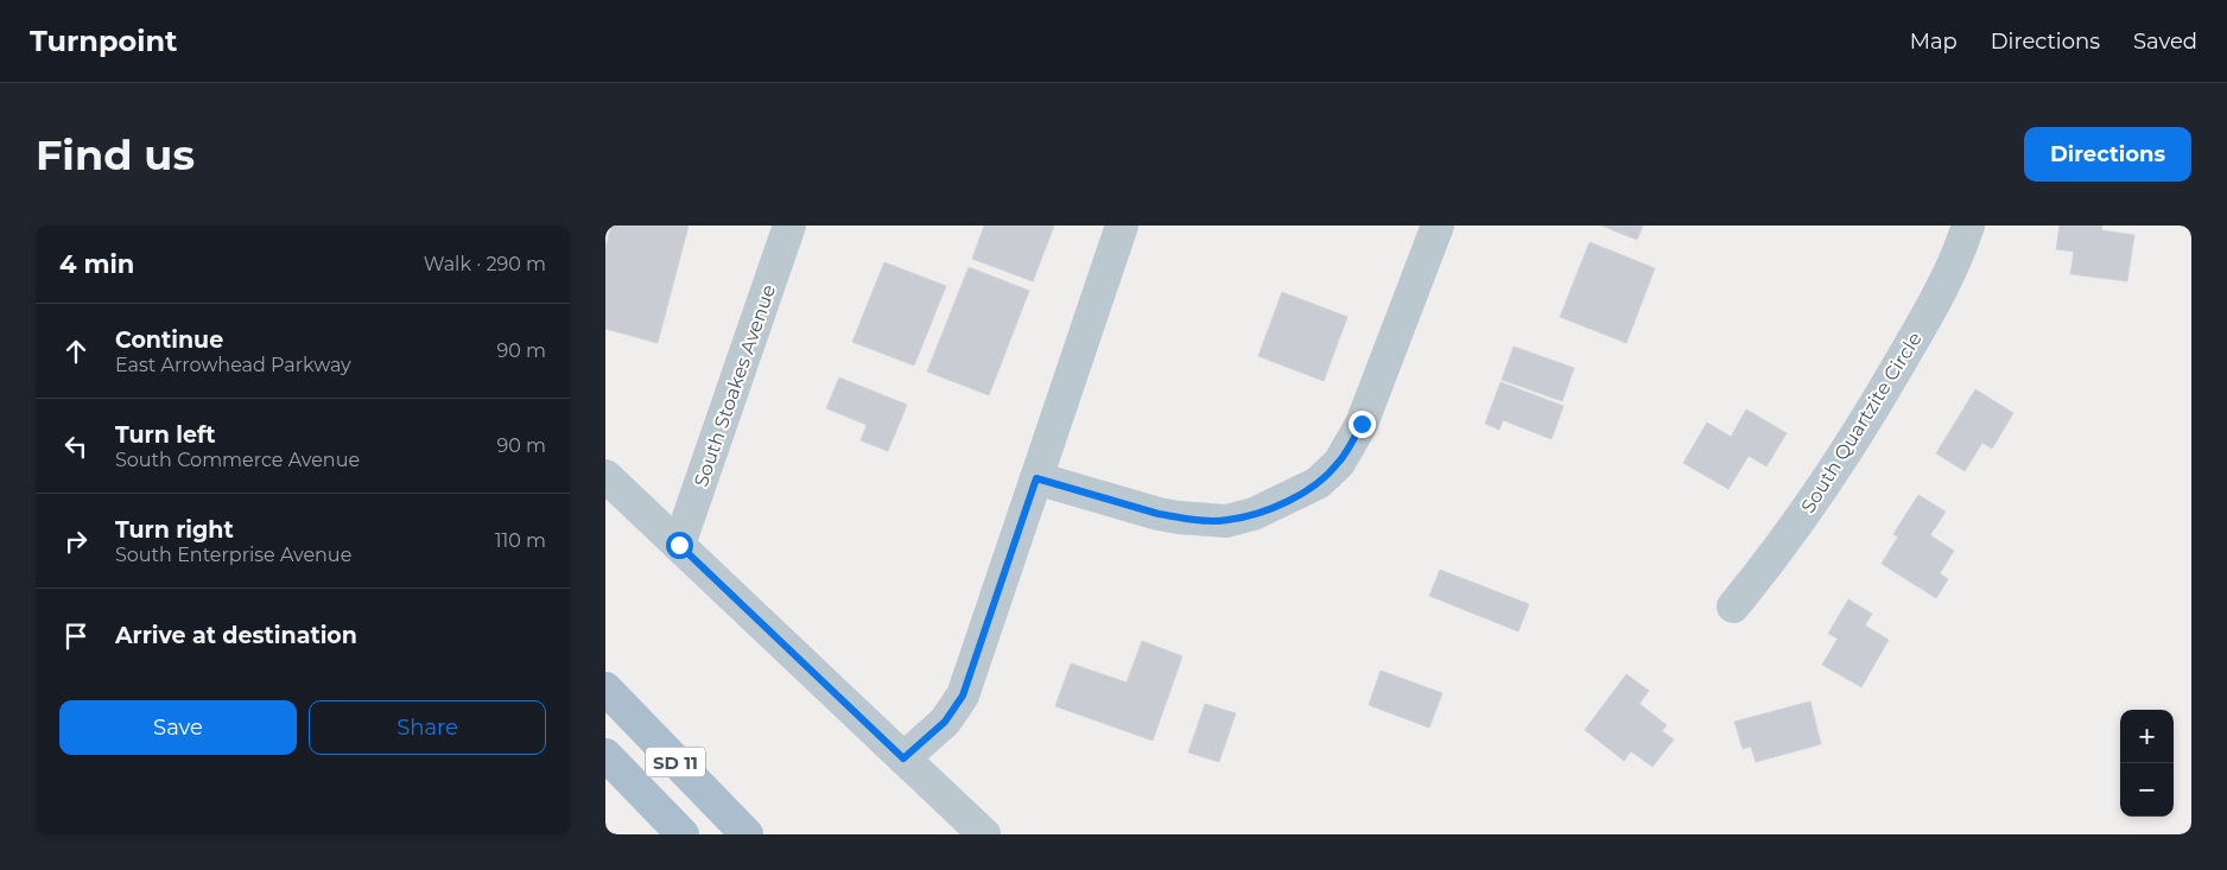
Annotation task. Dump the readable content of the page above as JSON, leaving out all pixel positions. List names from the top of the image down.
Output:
{
  "streets": {
    "main road": ["SD 11"],
    "street": ["South Stoakes Avenue", "South Quartzite Circle"]
  },
  "page": {
    "header": "Turnpoint",
    "nav": ["Map", "Directions", "Saved"],
    "buttons": [
      "Directions",
      ["Save", "Share"]
    ],
    "title": "Find us",
    "heading": ["4 min", "Walk · 290 m"],
    "list": [
      ["Continue", "East Arrowhead Parkway", "90 m"],
      ["Turn left", "South Commerce Avenue", "90 m"],
      ["Turn right", "South Enterprise Avenue", "110 m"],
      "Arrive at destination"
    ],
    "map_buttons": ["+", "−"]
  }
}
